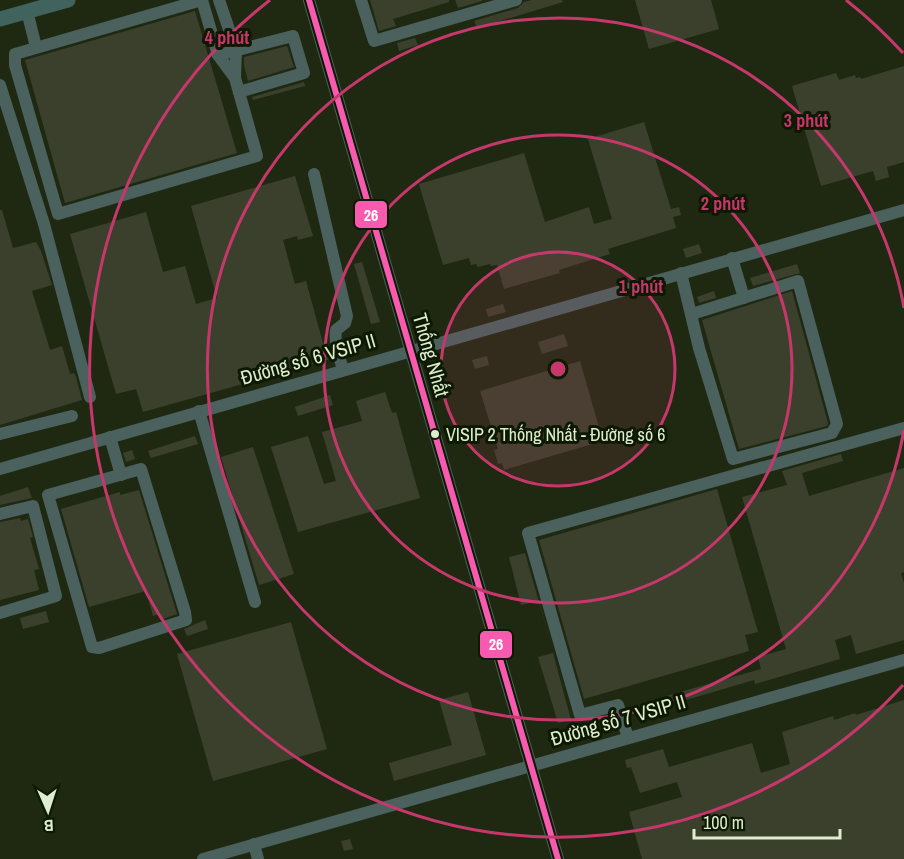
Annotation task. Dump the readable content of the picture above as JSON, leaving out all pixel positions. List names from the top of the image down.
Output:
{
  "streets": {
    "street": ["Thống Nhất", "Đường số 6 VSIP II", "Đường số 7 VSIP II"]
  },
  "crossings": [
    ["Thống Nhất", "Đường số 6 VSIP II"],
    ["Thống Nhất", "Đường số 7 VSIP II"]
  ],
  "places": ["VISIP 2 Thống Nhất - Đường số 6"],
  "lines": ["transit line 26"],
  "scale_bar": "100 m",
  "north": "bottom",
  "rings": [
    "4 phút",
    "3 phút",
    "2 phút",
    "1 phút"
  ]
}
